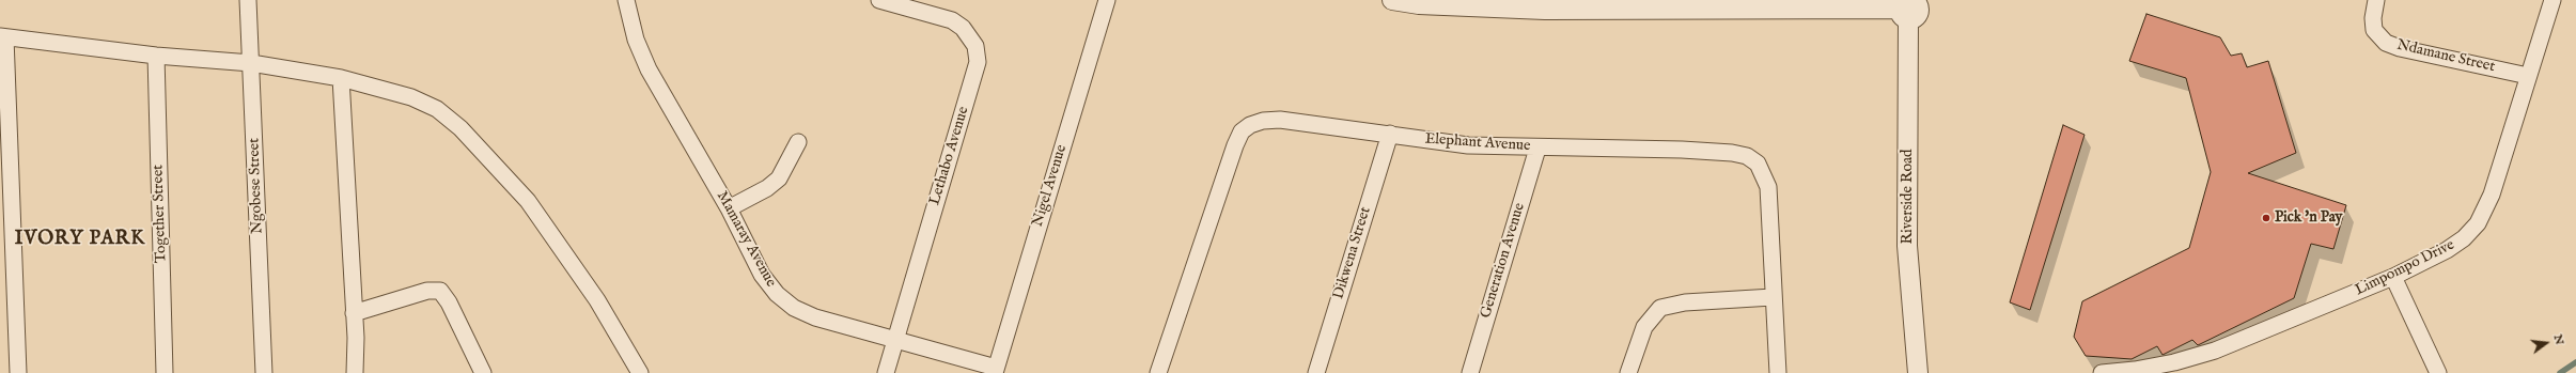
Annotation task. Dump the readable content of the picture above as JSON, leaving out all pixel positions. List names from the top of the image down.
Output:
{
  "streets": {
    "street": [
      "Ndamane Street",
      "Elephant Avenue",
      "Lethabo Avenue",
      "Ngobese Street",
      "Nigel Avenue",
      "Riverside Road",
      "Together Street",
      "Mamaray Avenue",
      "Dikwena Street",
      "Generation Avenue",
      "Limpompo Drive"
    ]
  },
  "crossings": [
    ["Ndamane Street", "Limpompo Drive"],
    ["Elephant Avenue", "Dikwena Street"],
    ["Elephant Avenue", "Generation Avenue"],
    ["Lethabo Avenue", "Mamaray Avenue"],
    ["Nigel Avenue", "Mamaray Avenue"]
  ],
  "districts": ["IVORY PARK"],
  "places": ["Pick 'n Pay"],
  "north": "right"
}
